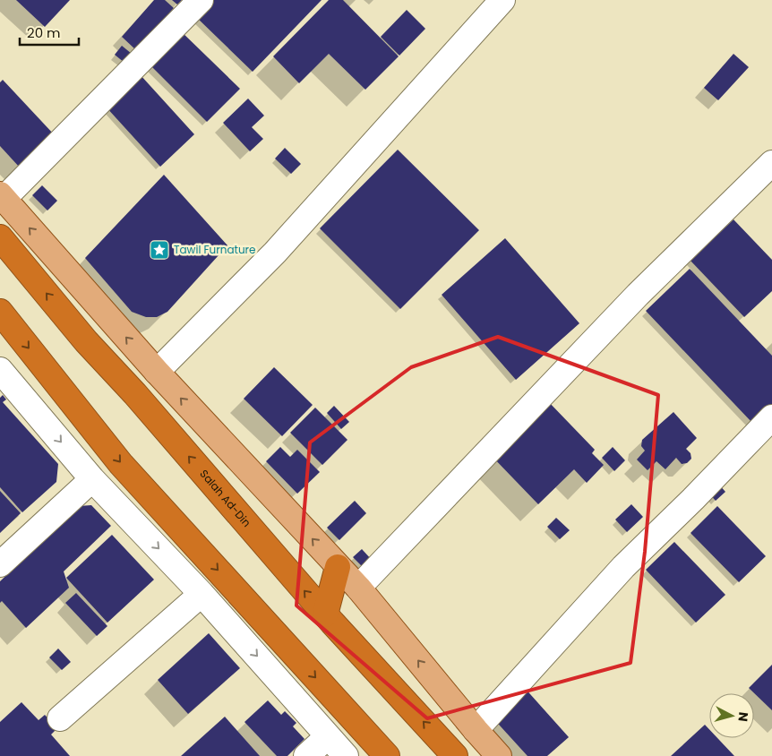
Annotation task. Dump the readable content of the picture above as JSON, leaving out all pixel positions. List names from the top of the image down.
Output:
{
  "streets": {
    "highway": ["Salah Ad-Din"]
  },
  "places": {
    "place": ["Tawil Furnature"]
  },
  "scale_bar": "20 m",
  "north": "right"
}
